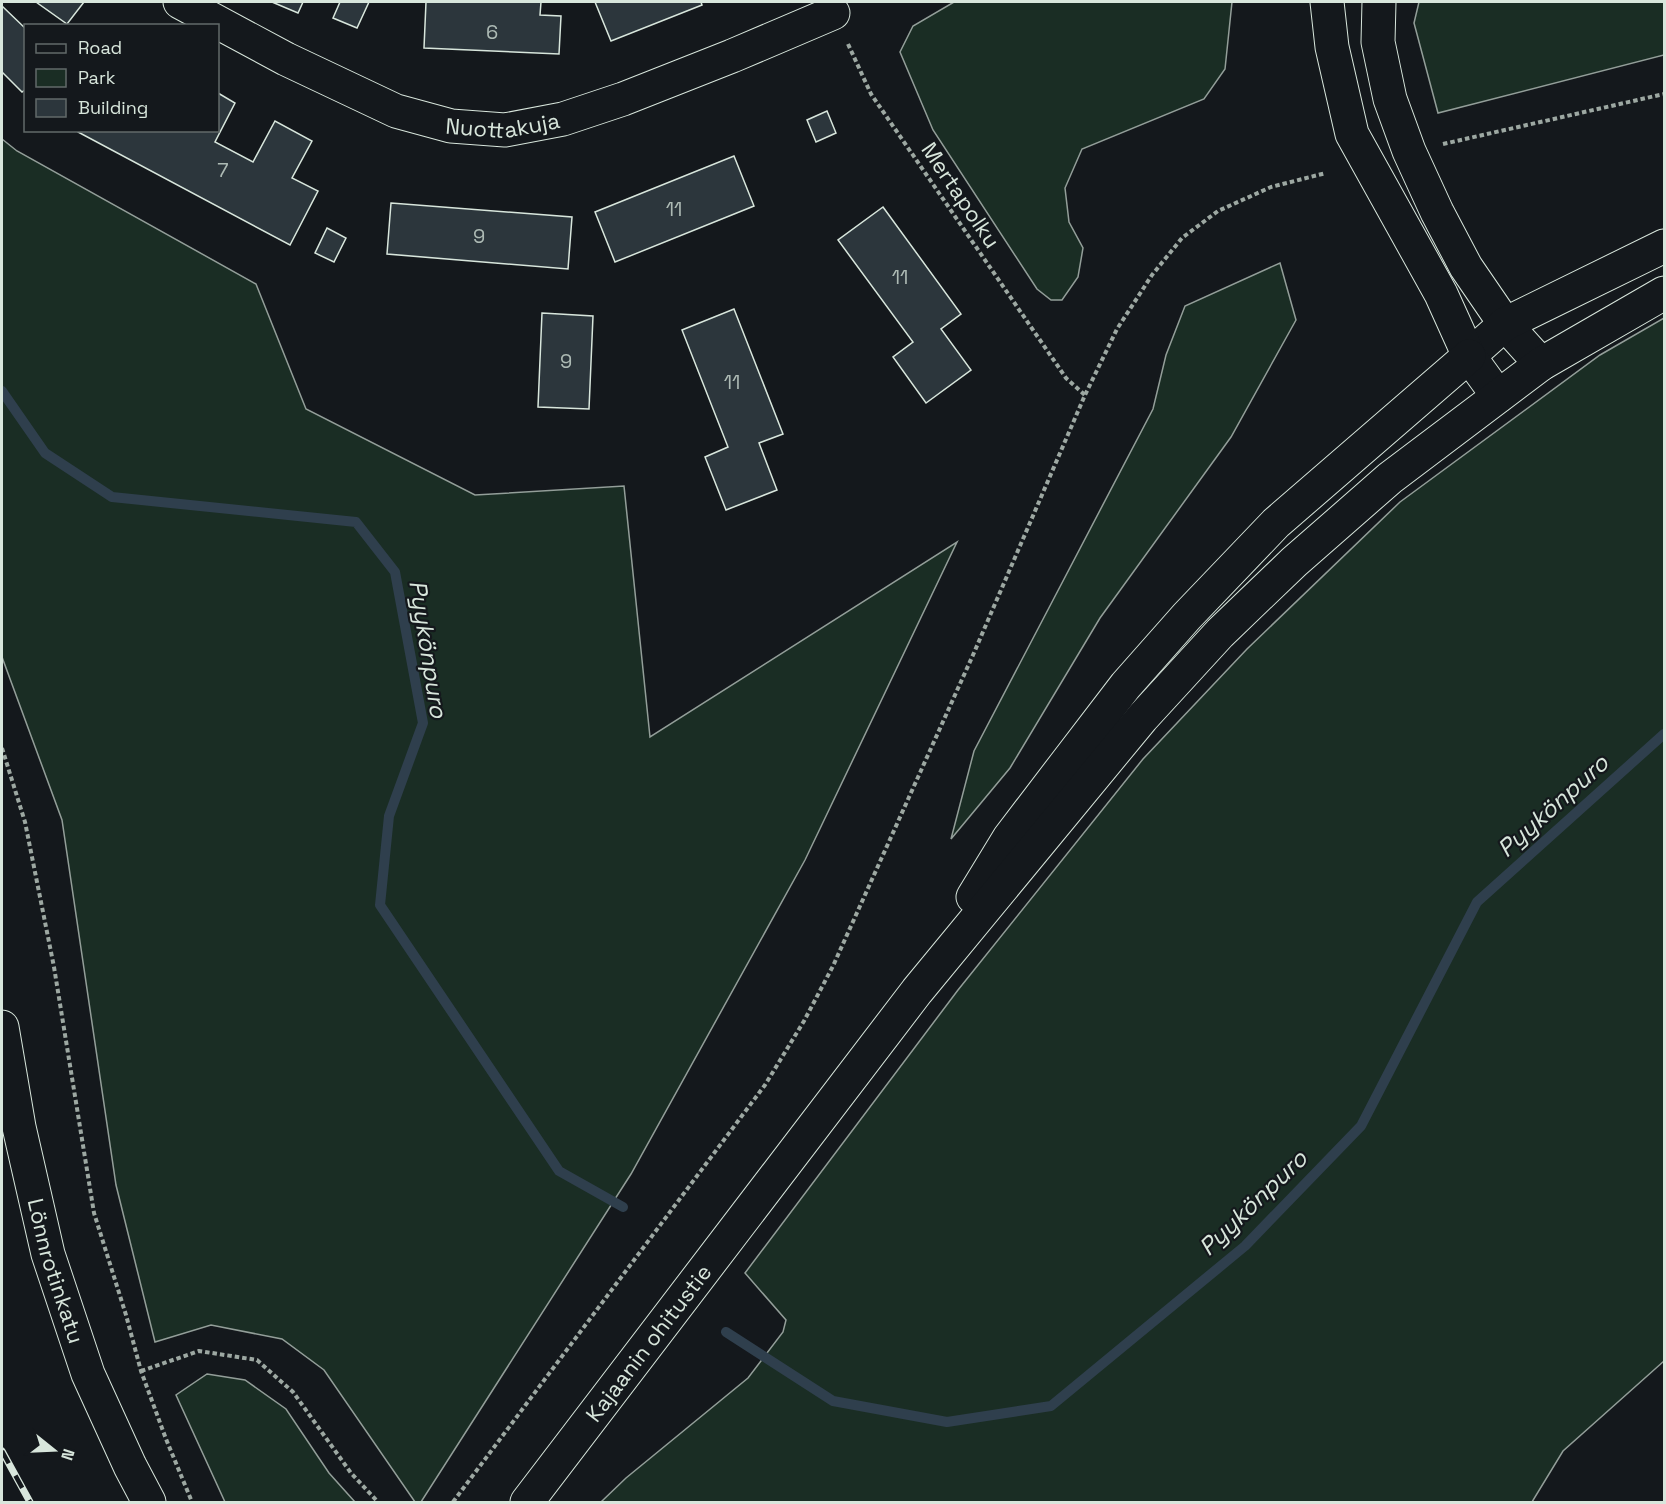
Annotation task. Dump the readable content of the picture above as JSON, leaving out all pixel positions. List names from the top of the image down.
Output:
{
  "streets": {
    "main road": ["Nuottakuja", "Lönnrotinkatu", "Kajaanin ohitustie"],
    "path": ["Mertapolku"]
  },
  "crossings": [
    ["Nuottakuja", "Mertapolku"]
  ],
  "water": ["Pyykönpuro"],
  "house_numbers": [
    "6",
    "7",
    "11",
    "9",
    "11",
    "9",
    "11"
  ],
  "legend": ["Road", "Park", "Building"],
  "north": "right"
}
